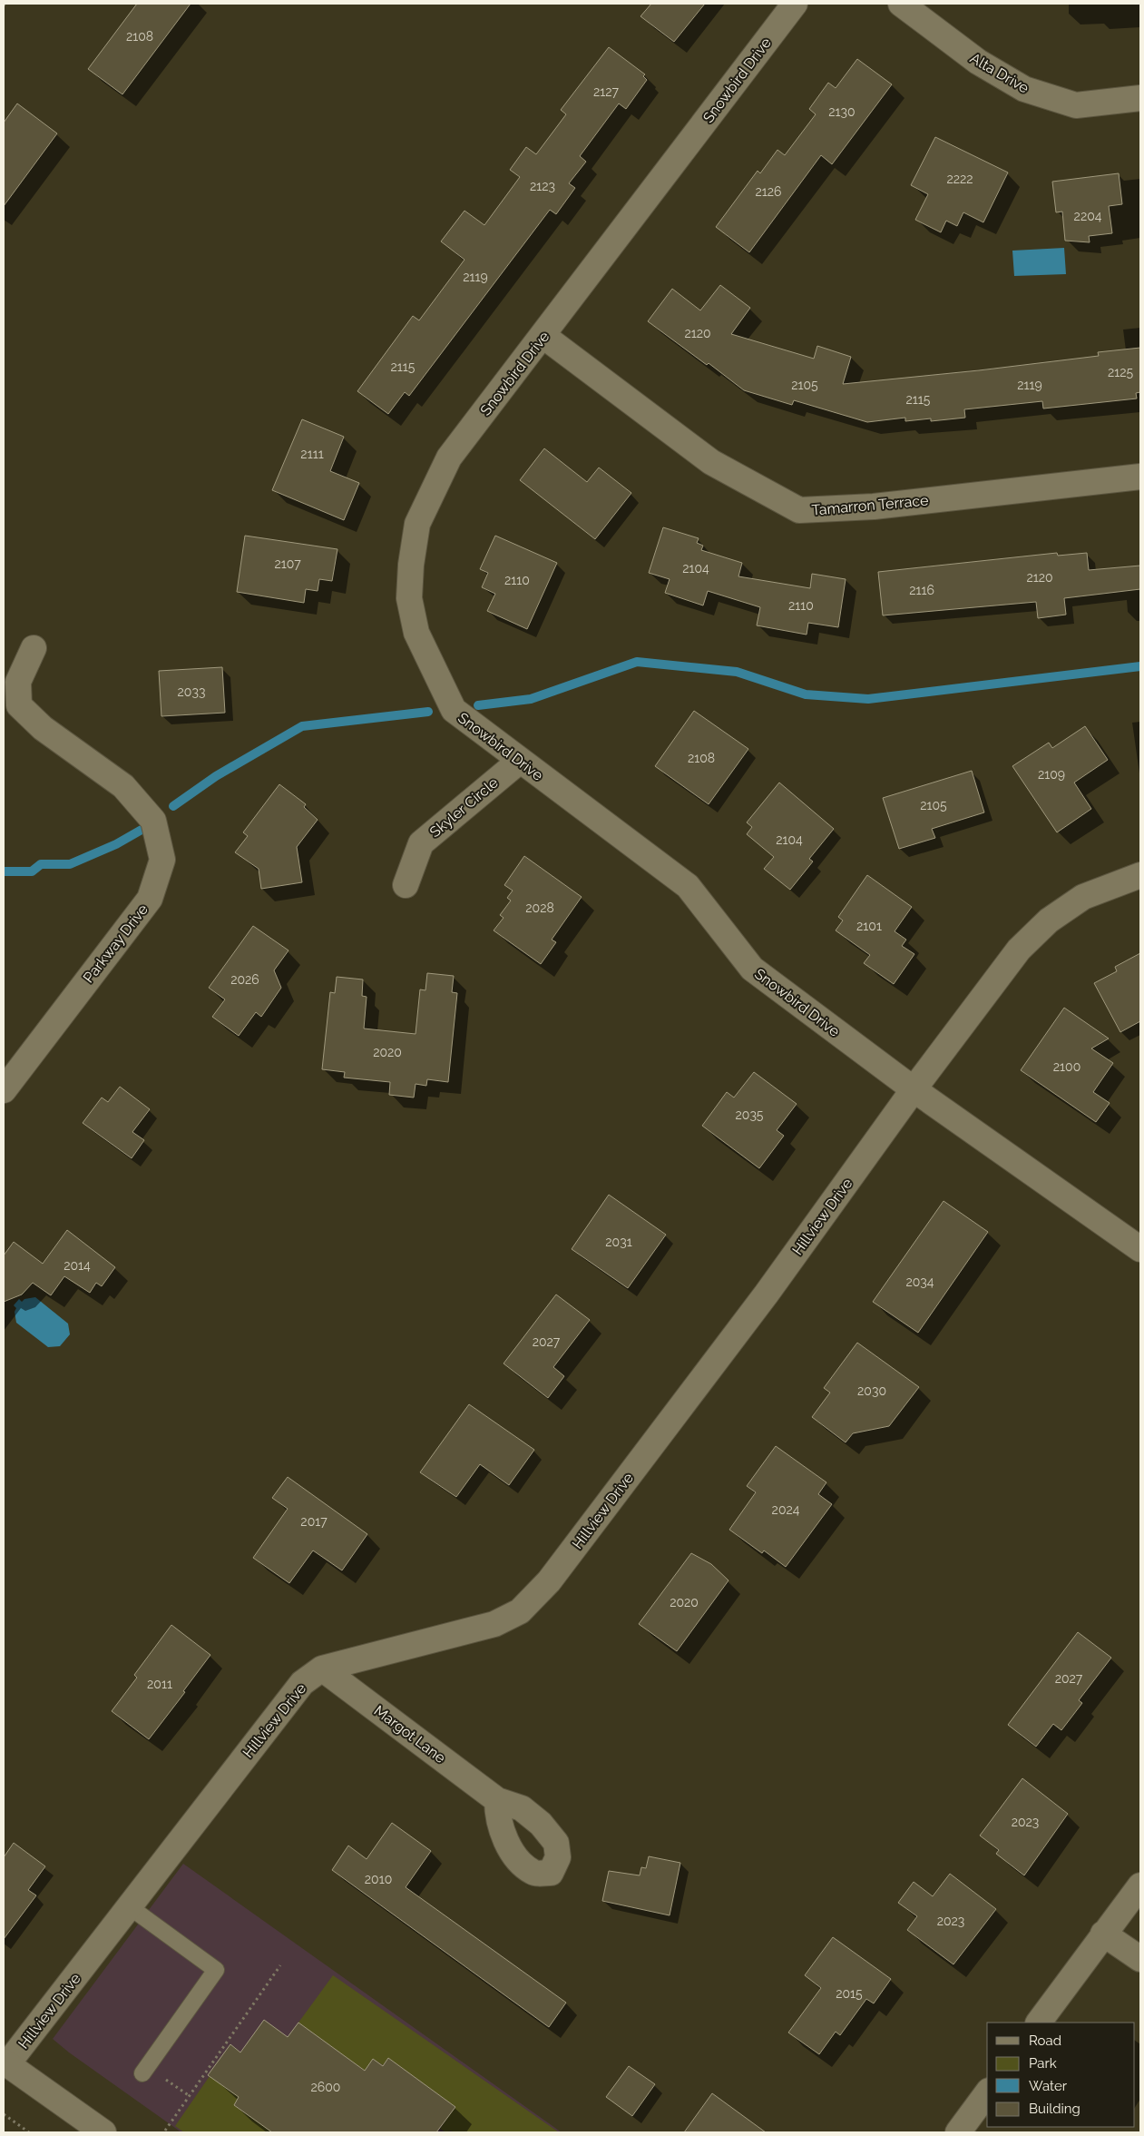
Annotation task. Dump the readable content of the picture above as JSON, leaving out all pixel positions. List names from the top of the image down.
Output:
{
  "streets": {
    "street": [
      "Alta Drive",
      "Snowbird Drive",
      "Tamarron Terrace",
      "Skyler Circle",
      "Parkway Drive",
      "Hillview Drive",
      "Margot Lane"
    ]
  },
  "crossings": [
    ["Snowbird Drive", "Tamarron Terrace"],
    ["Snowbird Drive", "Skyler Circle"],
    ["Snowbird Drive", "Hillview Drive"],
    ["Hillview Drive", "Margot Lane"]
  ],
  "house_numbers": [
    "2108",
    "2127",
    "2130",
    "2222",
    "2123",
    "2126",
    "2204",
    "2119",
    "2120",
    "2115",
    "2125",
    "2105",
    "2119",
    "2115",
    "2111",
    "2107",
    "2104",
    "2120",
    "2110",
    "2116",
    "2110",
    "2033",
    "2108",
    "2109",
    "2105",
    "2104",
    "2028",
    "2101",
    "2026",
    "2020",
    "2100",
    "2035",
    "2031",
    "2014",
    "2034",
    "2027",
    "2030",
    "2024",
    "2017",
    "2020",
    "2027",
    "2011",
    "2023",
    "2010",
    "2023",
    "2015",
    "2600"
  ],
  "legend": [
    "Road",
    "Park",
    "Water",
    "Building"
  ]
}
